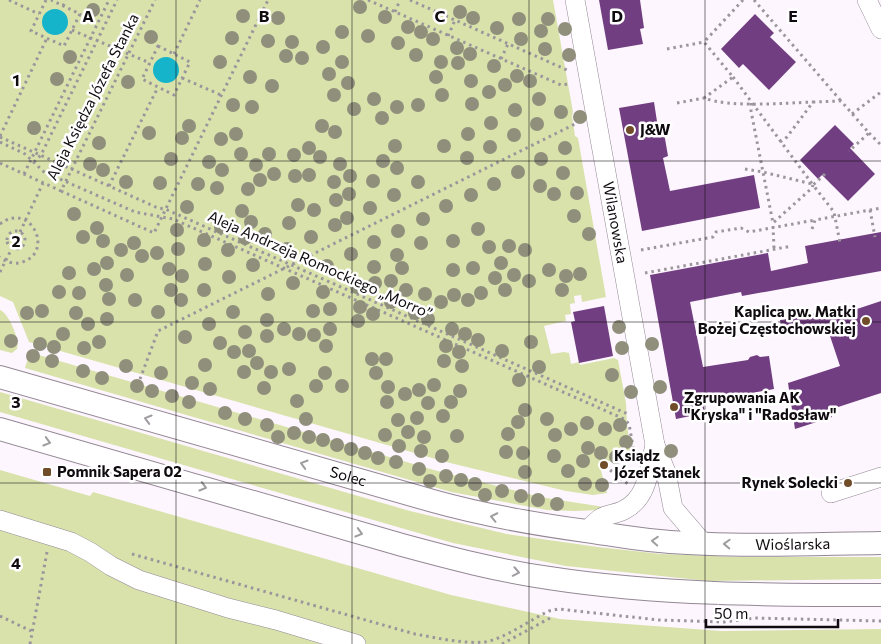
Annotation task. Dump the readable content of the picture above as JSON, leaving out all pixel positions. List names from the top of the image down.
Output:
{
  "streets": {
    "main road": ["Solec", "Wioślarska"],
    "street": ["Wilanowska"],
    "path": ["Aleja Księdza Józefa Stanka", "Aleja Andrzeja Romockiego „Morro”"]
  },
  "crossings": [
    ["Aleja Księdza Józefa Stanka", "Aleja Andrzeja Romockiego „Morro”"],
    ["Wilanowska", "Solec"],
    ["Wilanowska", "Wioślarska"],
    ["Solec", "Wioślarska"]
  ],
  "places": {
    "other": [
      "J&W",
      "Kaplica pw. Matki Bożej Częstochowskiej",
      "Zgrupowania AK \"Kryska\" i \"Radosław\"",
      "Ksiądz Józef Stanek",
      "Rynek Solecki"
    ],
    "transit": ["Pomnik Sapera 02"]
  },
  "scale_bar": "50 m",
  "grid": {
    "columns": [
      "A",
      "B",
      "C",
      "D",
      "E"
    ],
    "rows": [
      "1",
      "2",
      "3",
      "4"
    ]
  }
}
